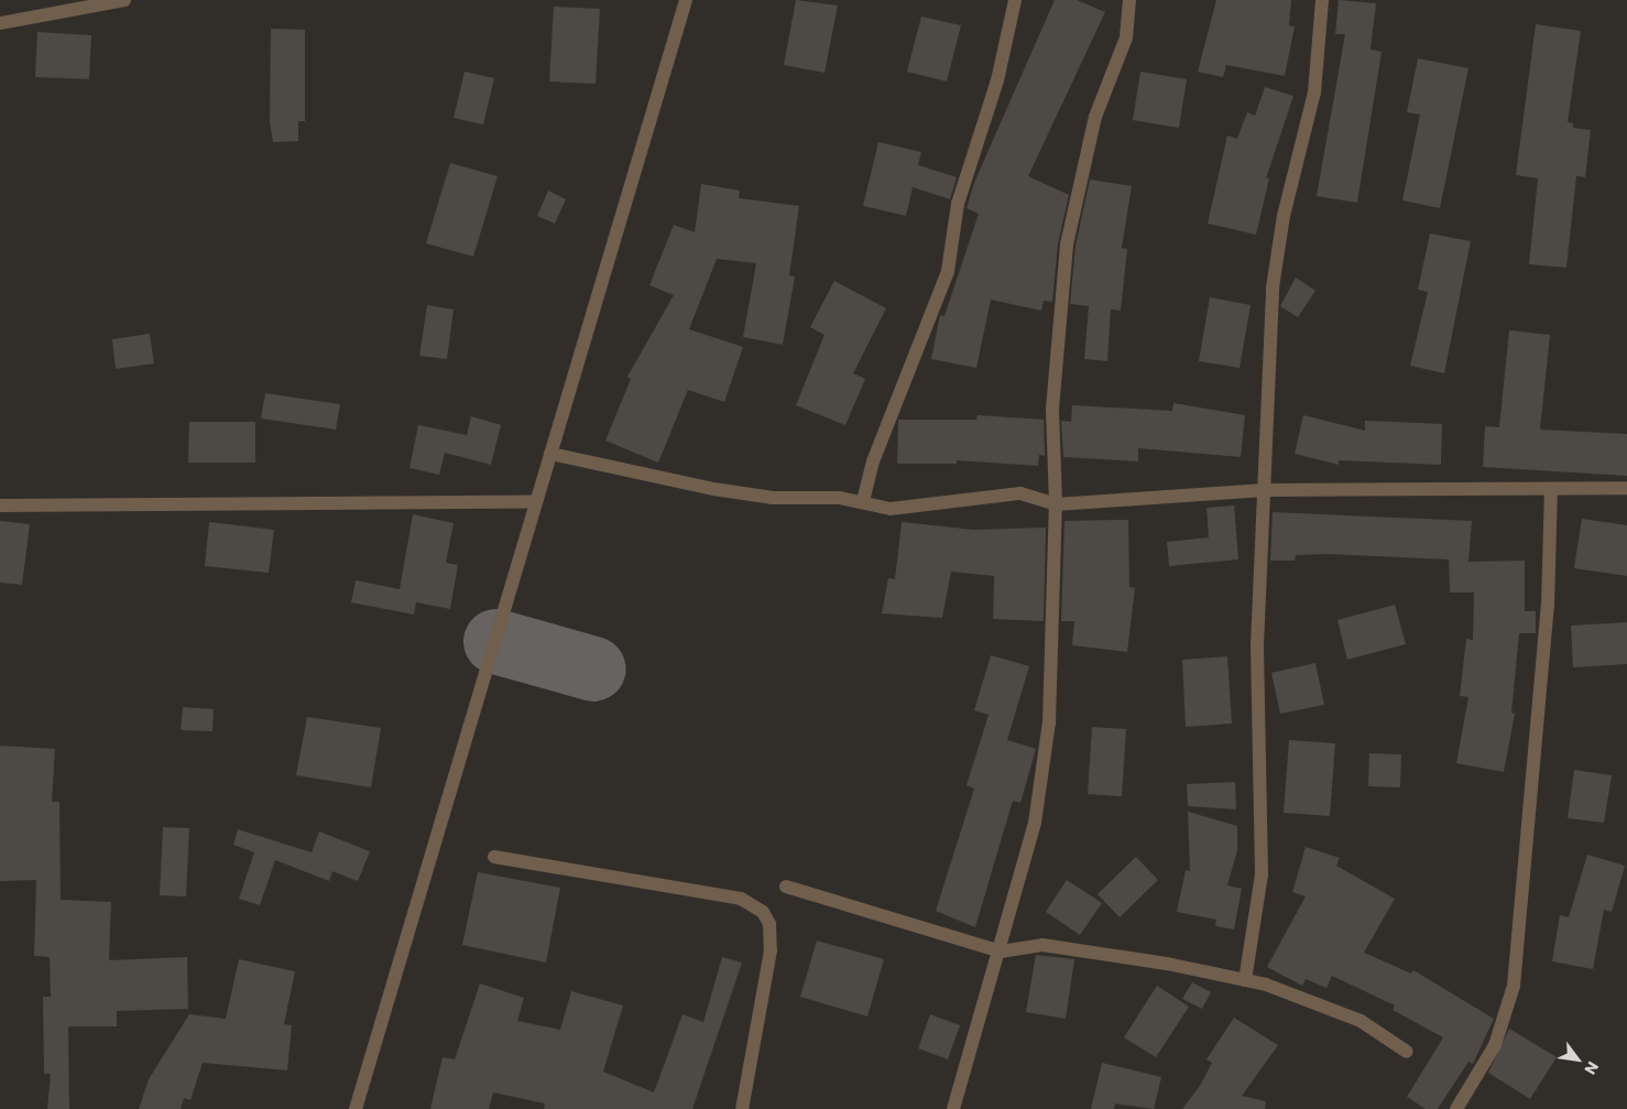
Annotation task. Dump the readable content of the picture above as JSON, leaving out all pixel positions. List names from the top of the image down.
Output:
{
  "north": "bottom right"
}
